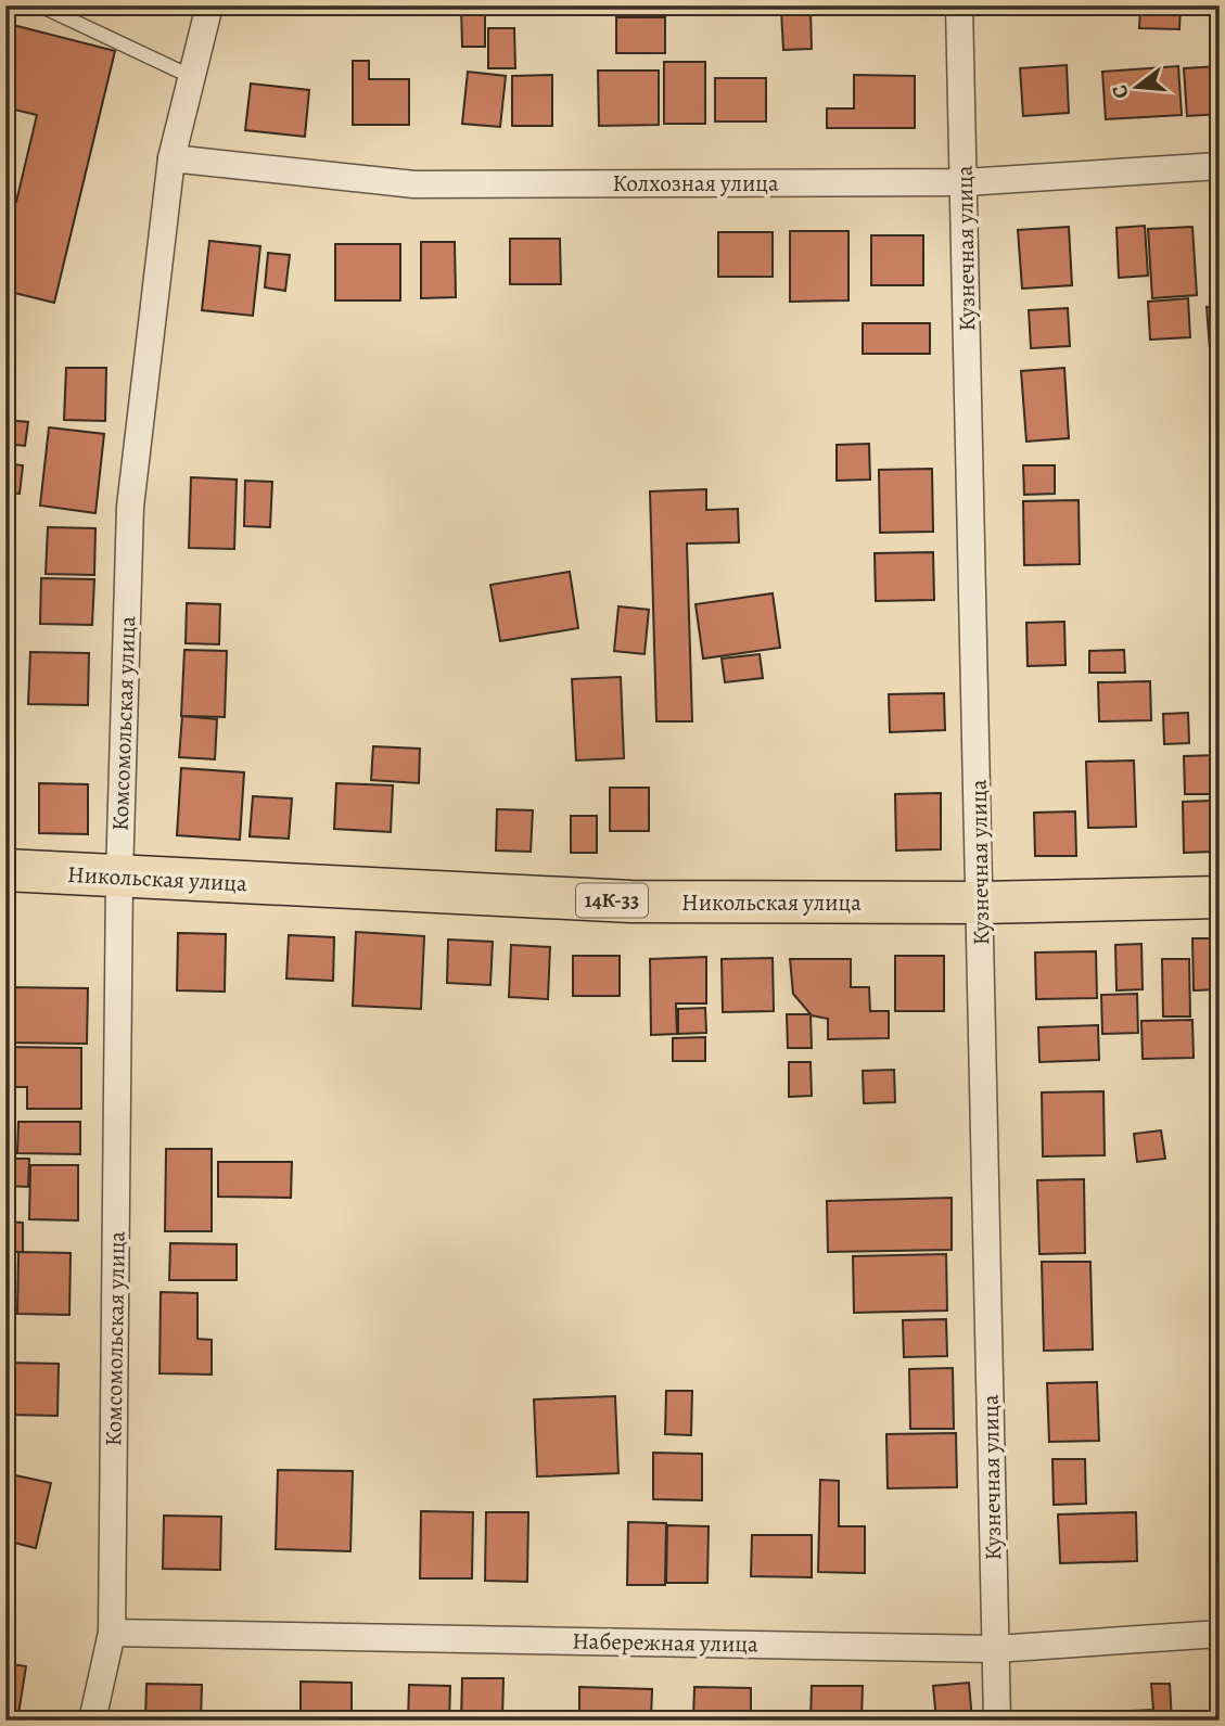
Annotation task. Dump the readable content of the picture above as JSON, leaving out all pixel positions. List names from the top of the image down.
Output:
{
  "streets": {
    "main road": ["Никольская улица", "14К-33"],
    "street": [
      "Колхозная улица",
      "Кузнечная улица",
      "Комсомольская улица",
      "Набережная улица"
    ]
  },
  "crossings": [
    ["Колхозная улица", "Кузнечная улица"],
    ["Колхозная улица", "Комсомольская улица"],
    ["Кузнечная улица", "Никольская улица"],
    ["Кузнечная улица", "Набережная улица"],
    ["Комсомольская улица", "Никольская улица"],
    ["Комсомольская улица", "Набережная улица"]
  ],
  "north": "left"
}
